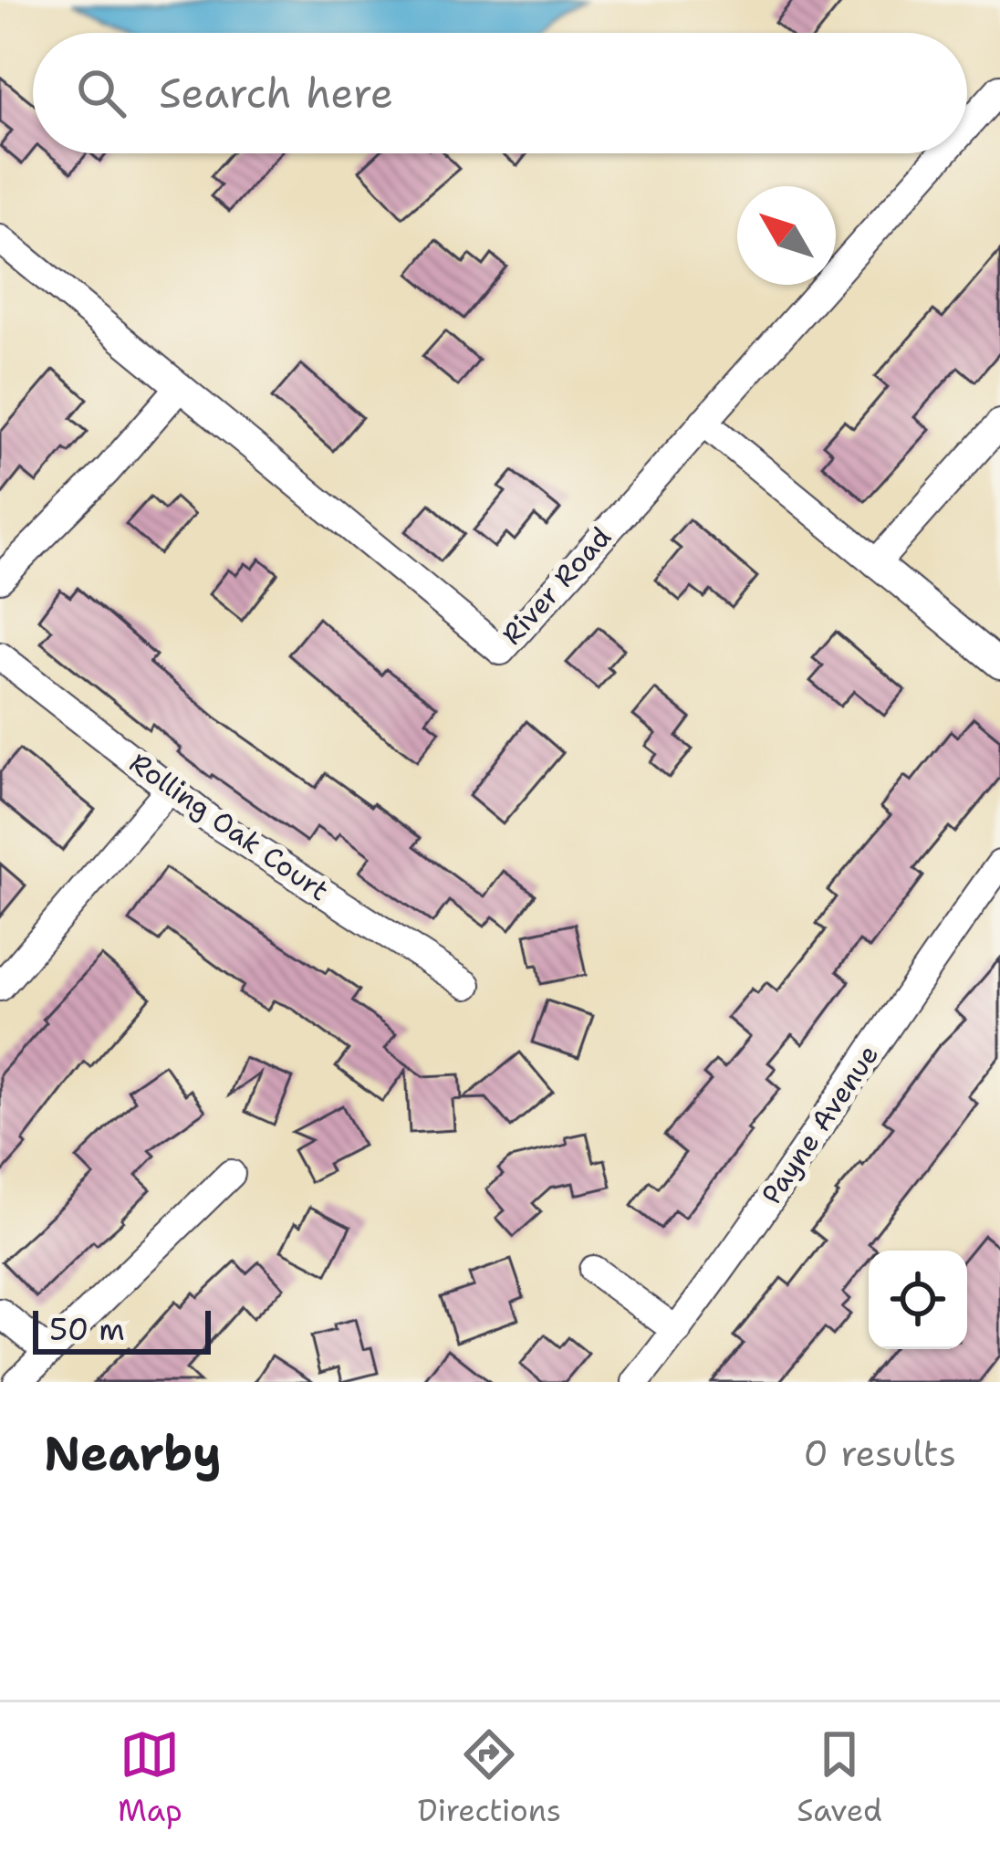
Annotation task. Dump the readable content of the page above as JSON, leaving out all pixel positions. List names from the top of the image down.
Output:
{
  "streets": {
    "street": ["River Road", "Rolling Oak Court", "Payne Avenue"]
  },
  "scale_bar": "50 m",
  "north": "top left",
  "page": {
    "search": "Search here",
    "scale": "50 m",
    "heading": ["Nearby", "0 results"],
    "nav": ["Map", "Directions", "Saved"]
  }
}
